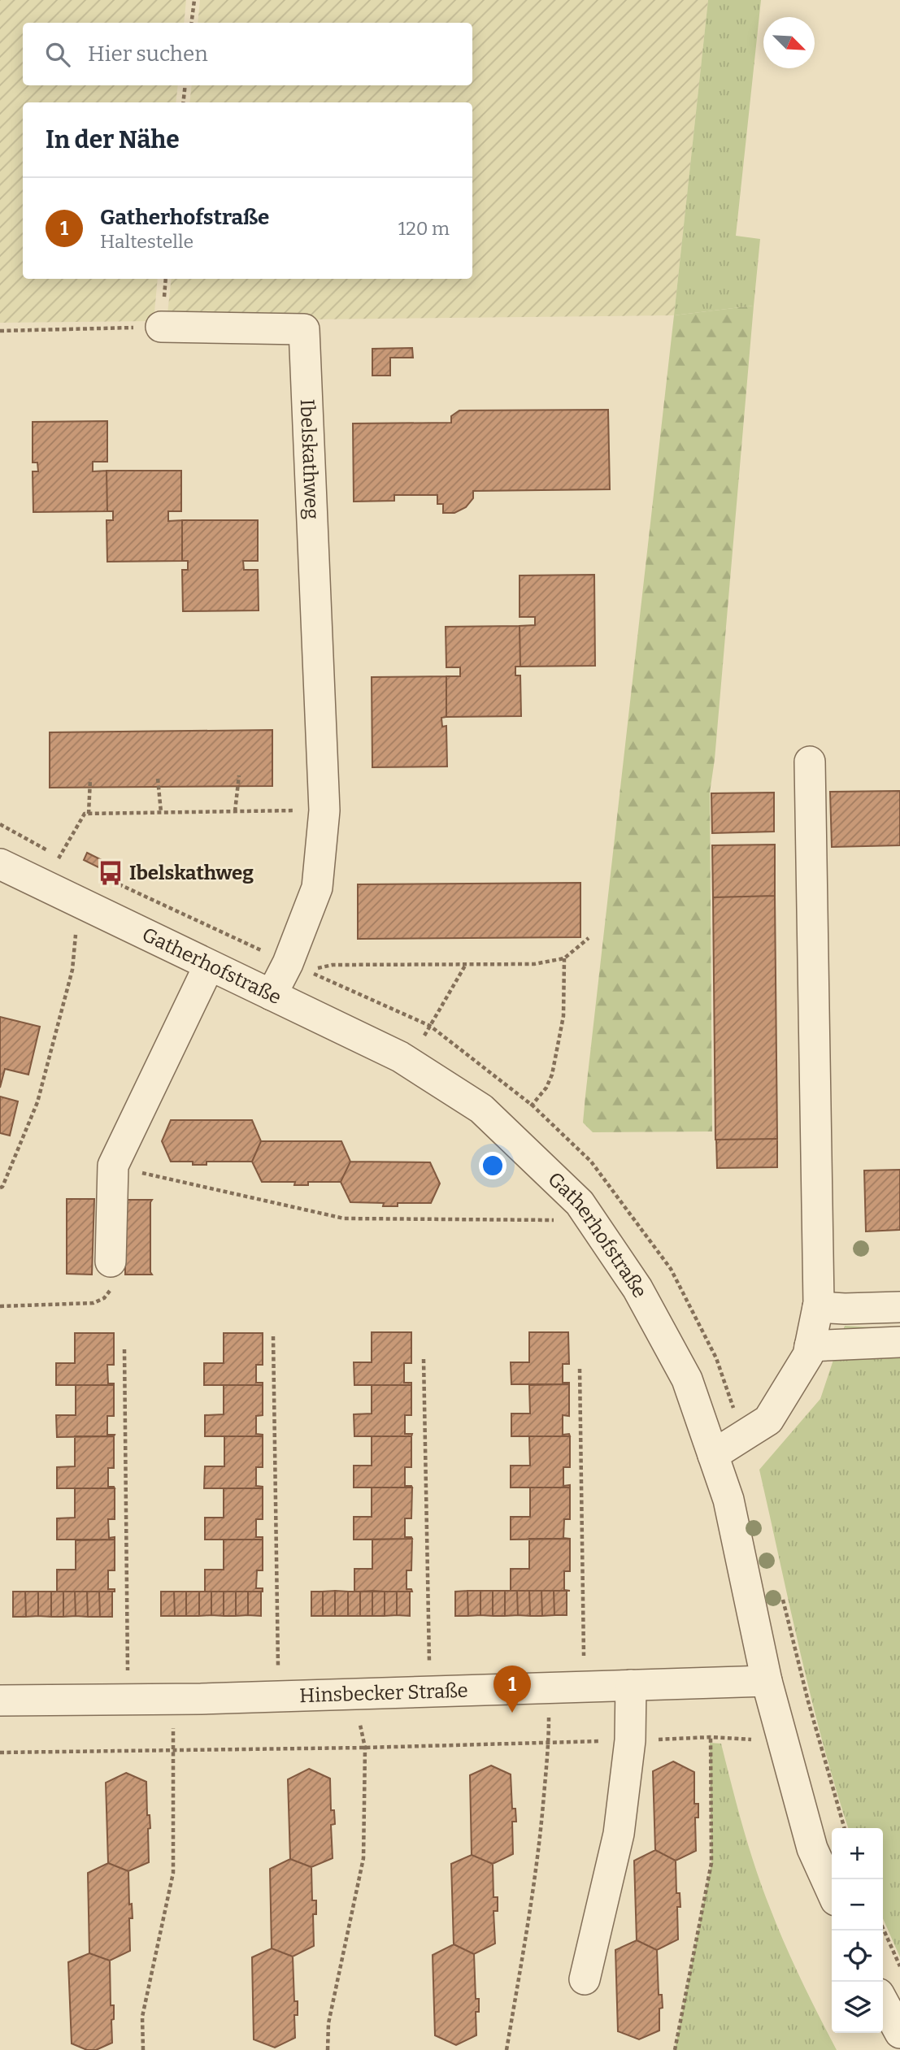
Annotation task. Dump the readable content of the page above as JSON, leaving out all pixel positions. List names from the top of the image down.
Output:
{
  "streets": {
    "street": ["Ibelskathweg", "Gatherhofstraße", "Hinsbecker Straße"]
  },
  "crossings": [
    ["Ibelskathweg", "Gatherhofstraße"],
    ["Gatherhofstraße", "Hinsbecker Straße"]
  ],
  "places": {
    "bus stop": ["Ibelskathweg"]
  },
  "north": "bottom right",
  "page": {
    "search": "Hier suchen",
    "heading": "In der Nähe",
    "list": [
      {
        "mark": "1",
        "name": "Gatherhofstraße",
        "note": "Haltestelle",
        "value": "120 m"
      }
    ],
    "pins": "1",
    "map_buttons": ["+", "−"]
  }
}
